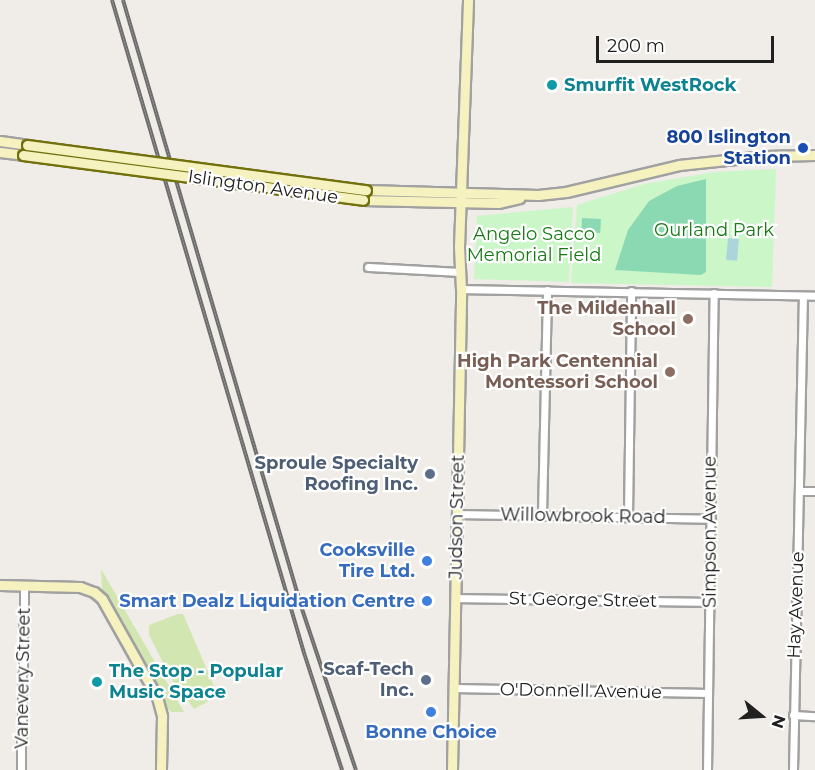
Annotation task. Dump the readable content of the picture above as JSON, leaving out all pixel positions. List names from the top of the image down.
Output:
{
  "streets": {
    "main road": ["Islington Avenue", "Judson Street"],
    "street": [
      "Willowbrook Road",
      "Simpson Avenue",
      "St George Street",
      "Hay Avenue",
      "Vanevery Street",
      "O'Donnell Avenue"
    ]
  },
  "crossings": [
    ["Islington Avenue", "Judson Street"],
    ["Willowbrook Road", "Judson Street"],
    ["Willowbrook Road", "Simpson Avenue"],
    ["Judson Street", "St George Street"],
    ["Judson Street", "O'Donnell Avenue"],
    ["Simpson Avenue", "St George Street"],
    ["Simpson Avenue", "O'Donnell Avenue"]
  ],
  "parks": ["Ourland Park", "Angelo Sacco Memorial Field"],
  "places": [
    "Smurfit WestRock",
    "800 Islington Station",
    "The Mildenhall School",
    "High Park Centennial Montessori School",
    "Sproule Specialty Roofing Inc.",
    "Cooksville Tire Ltd.",
    "Smart Dealz Liquidation Centre",
    "Scaf-Tech Inc.",
    "The Stop - Popular Music Space",
    "Bonne Choice"
  ],
  "scale_bar": "200 m",
  "north": "right"
}
